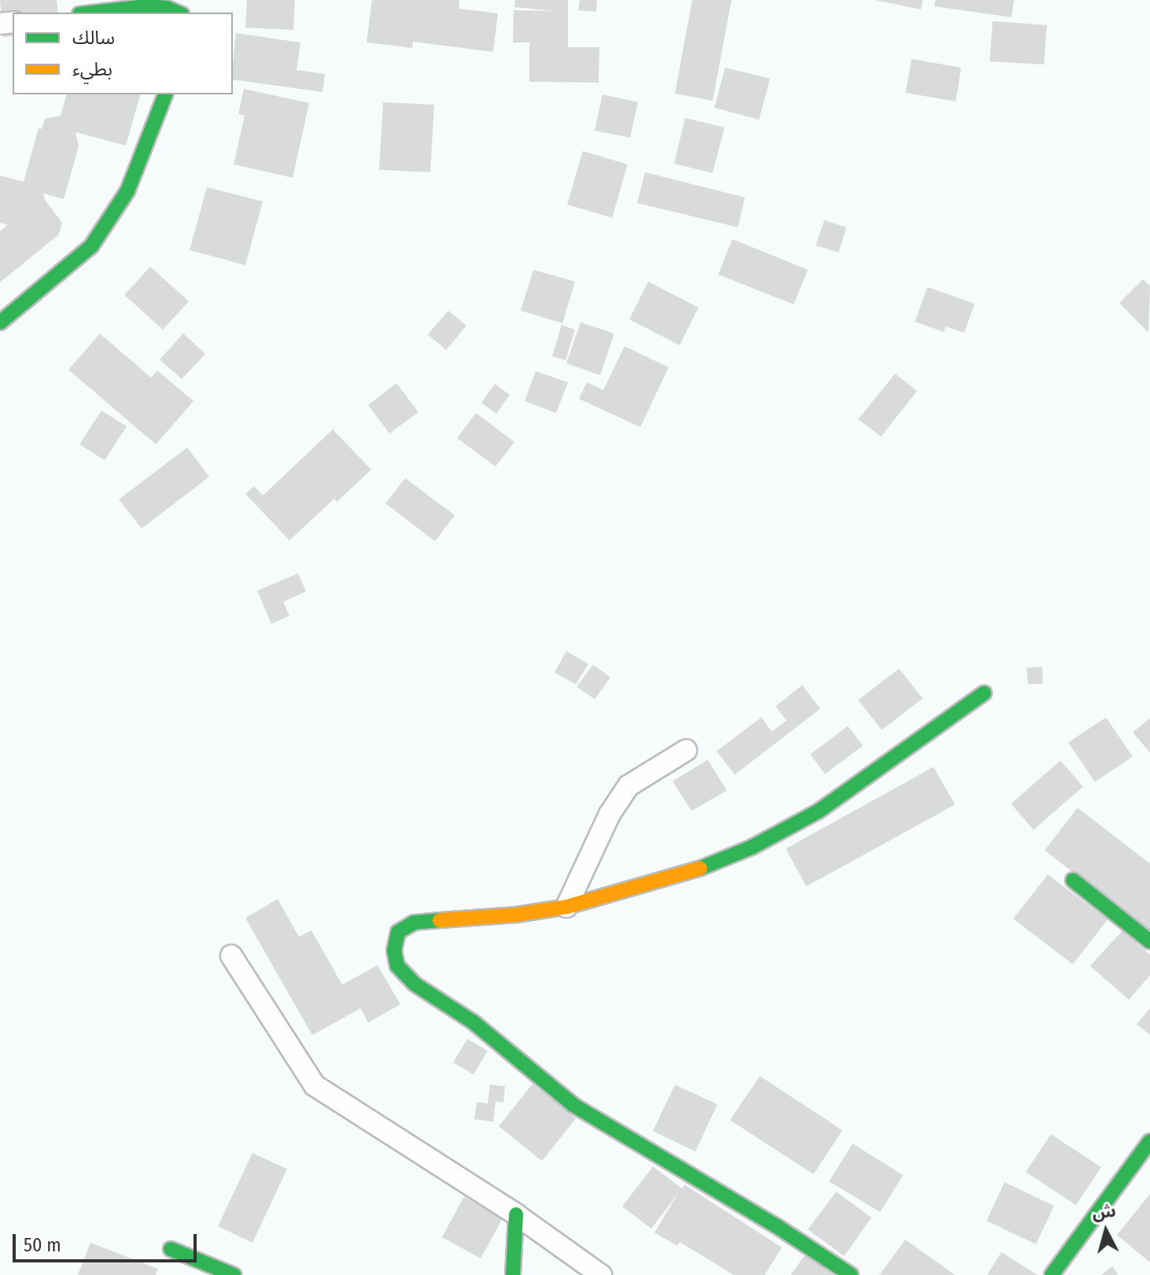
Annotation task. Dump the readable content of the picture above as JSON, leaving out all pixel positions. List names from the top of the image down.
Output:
{
  "legend": ["سالك", "بطيء"],
  "scale_bar": "50 m",
  "north": "top"
}
